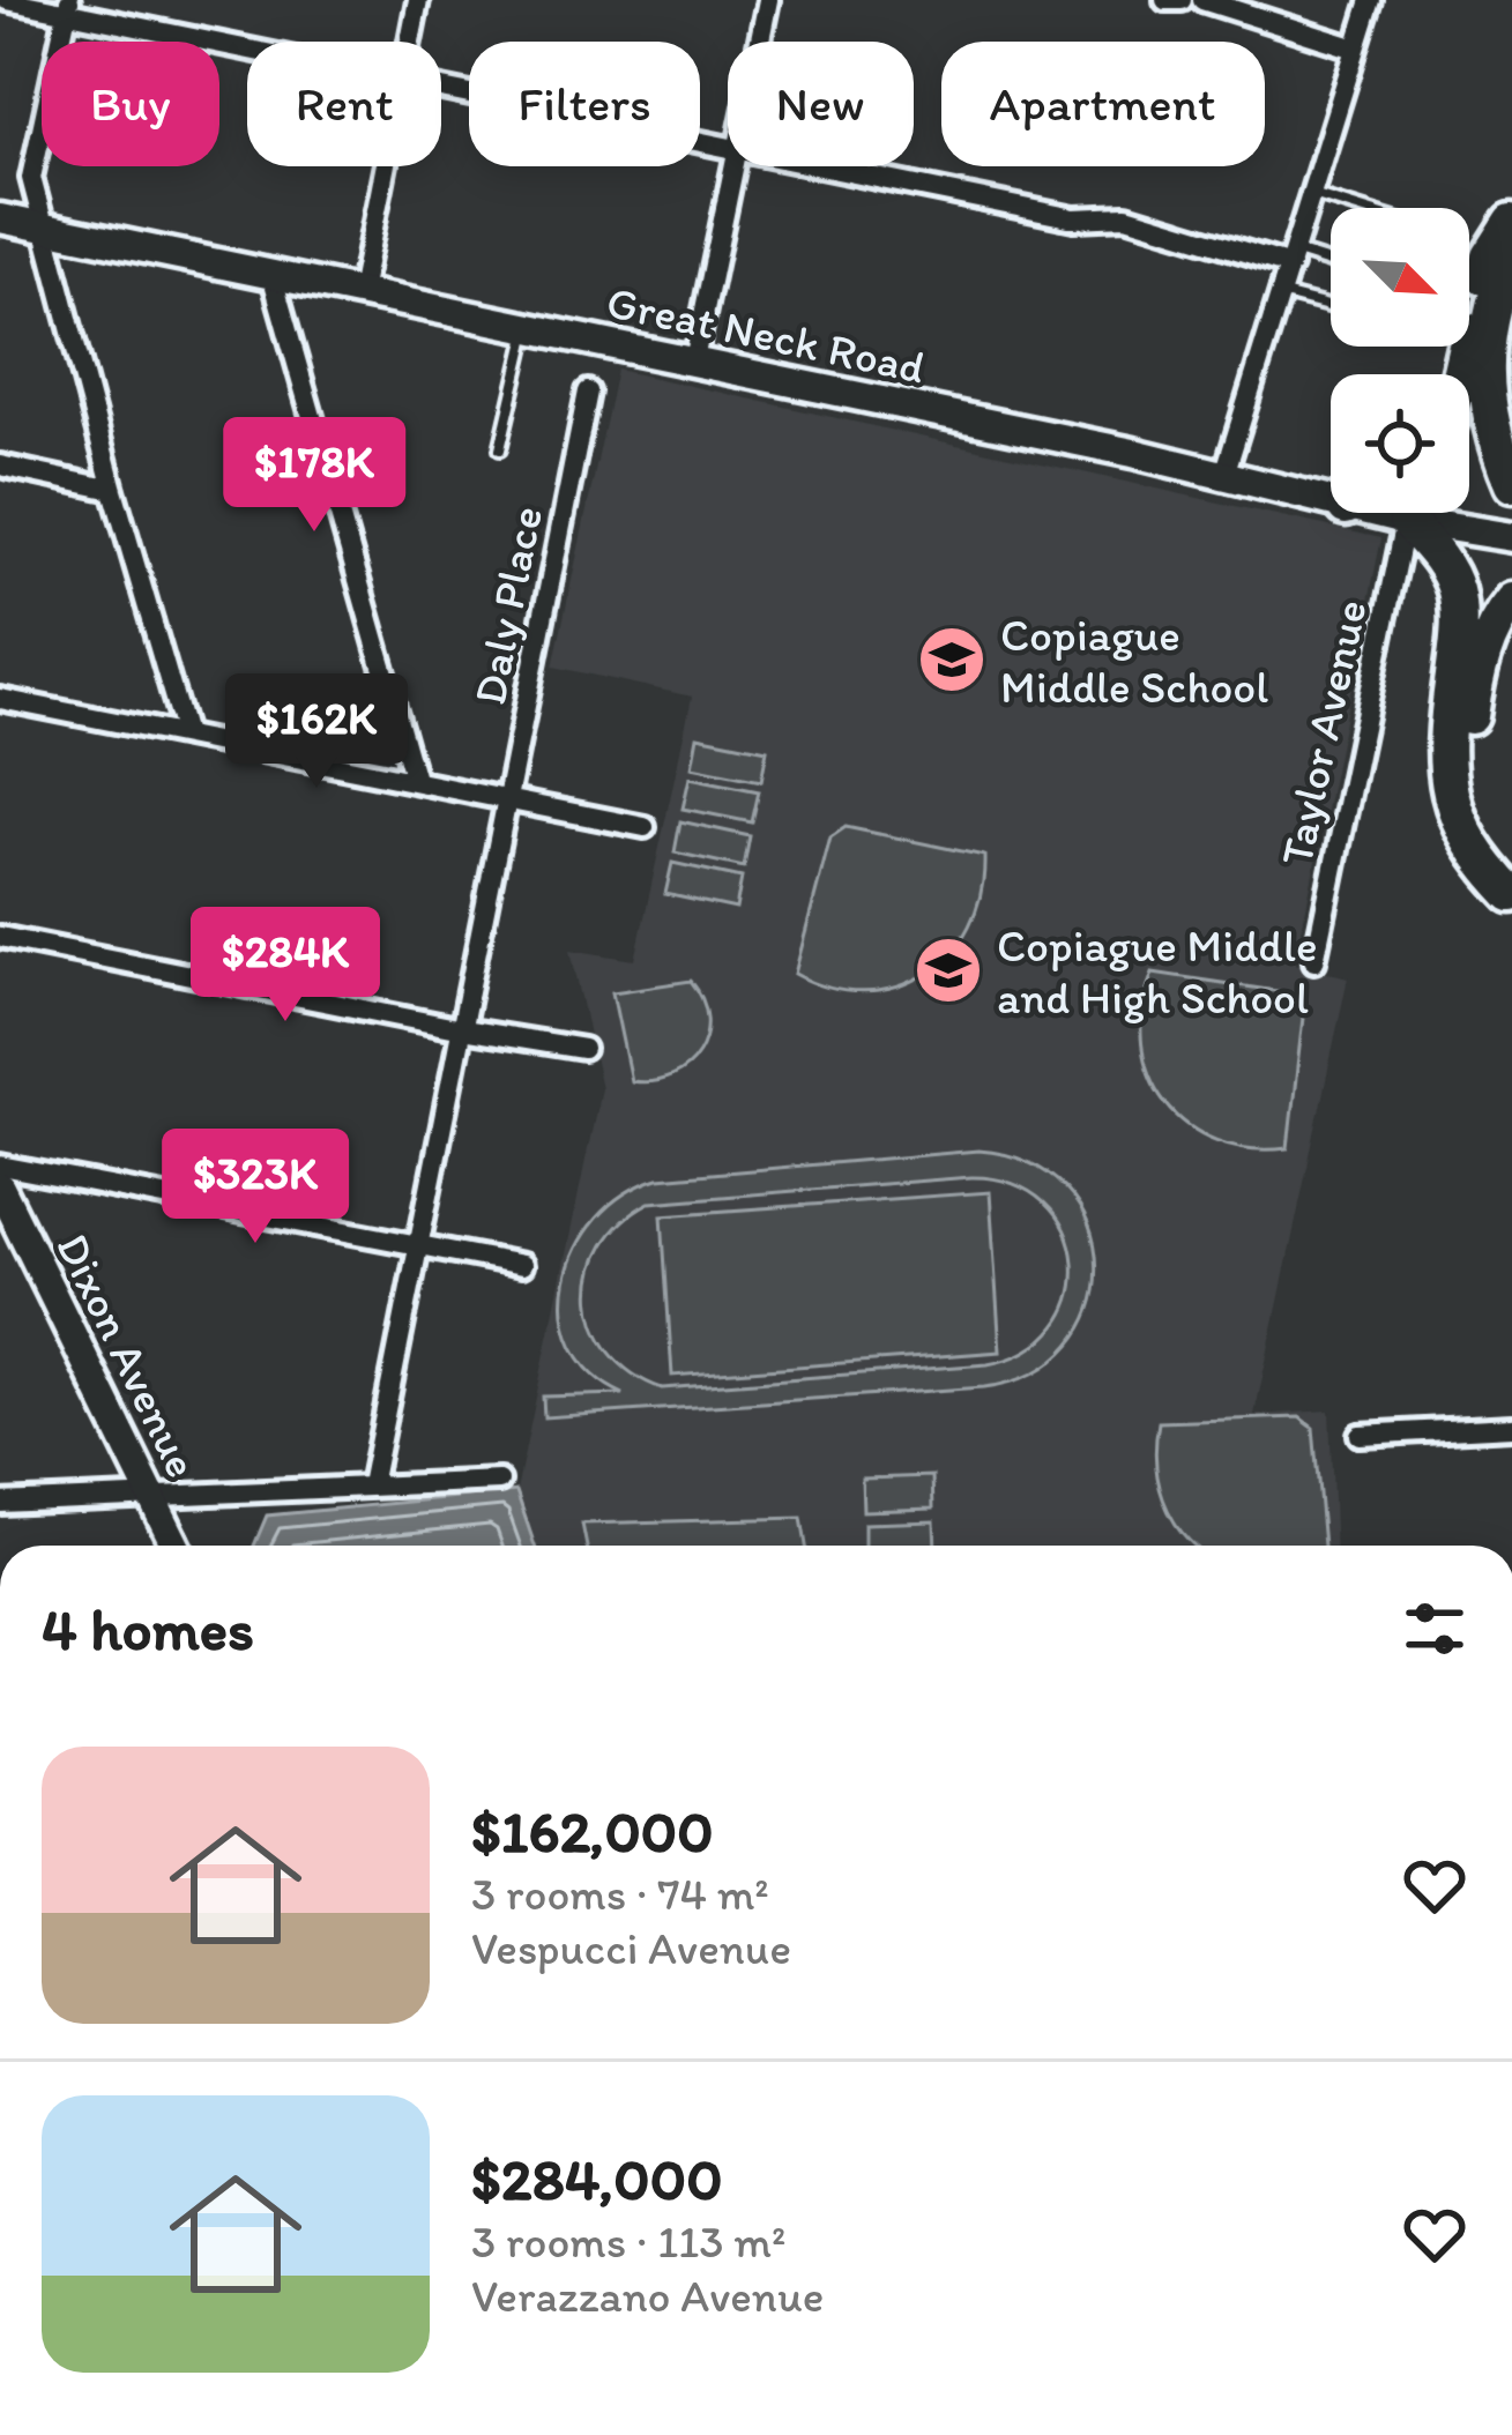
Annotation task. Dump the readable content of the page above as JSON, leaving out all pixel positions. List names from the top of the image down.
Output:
{
  "streets": {
    "main road": ["Great Neck Road", "Dixon Avenue"],
    "street": ["Daly Place", "Taylor Avenue"]
  },
  "crossings": [
    ["Great Neck Road", "Taylor Avenue"]
  ],
  "places": {
    "school or university": ["Copiague Middle School", "Copiague Middle and High School"]
  },
  "north": "bottom right",
  "page": {
    "chip": [
      "Buy",
      "Rent",
      "Filters",
      "New",
      "Apartment"
    ],
    "price": [
      "$178K",
      "$162K",
      "$284K",
      "$323K"
    ],
    "heading": "4 homes",
    "list": [
      {
        "name": "$162,000",
        "note": "3 rooms · 74 m² · Vespucci Avenue"
      },
      {
        "name": "$284,000",
        "note": "3 rooms · 113 m² · Verazzano Avenue"
      }
    ]
  }
}
